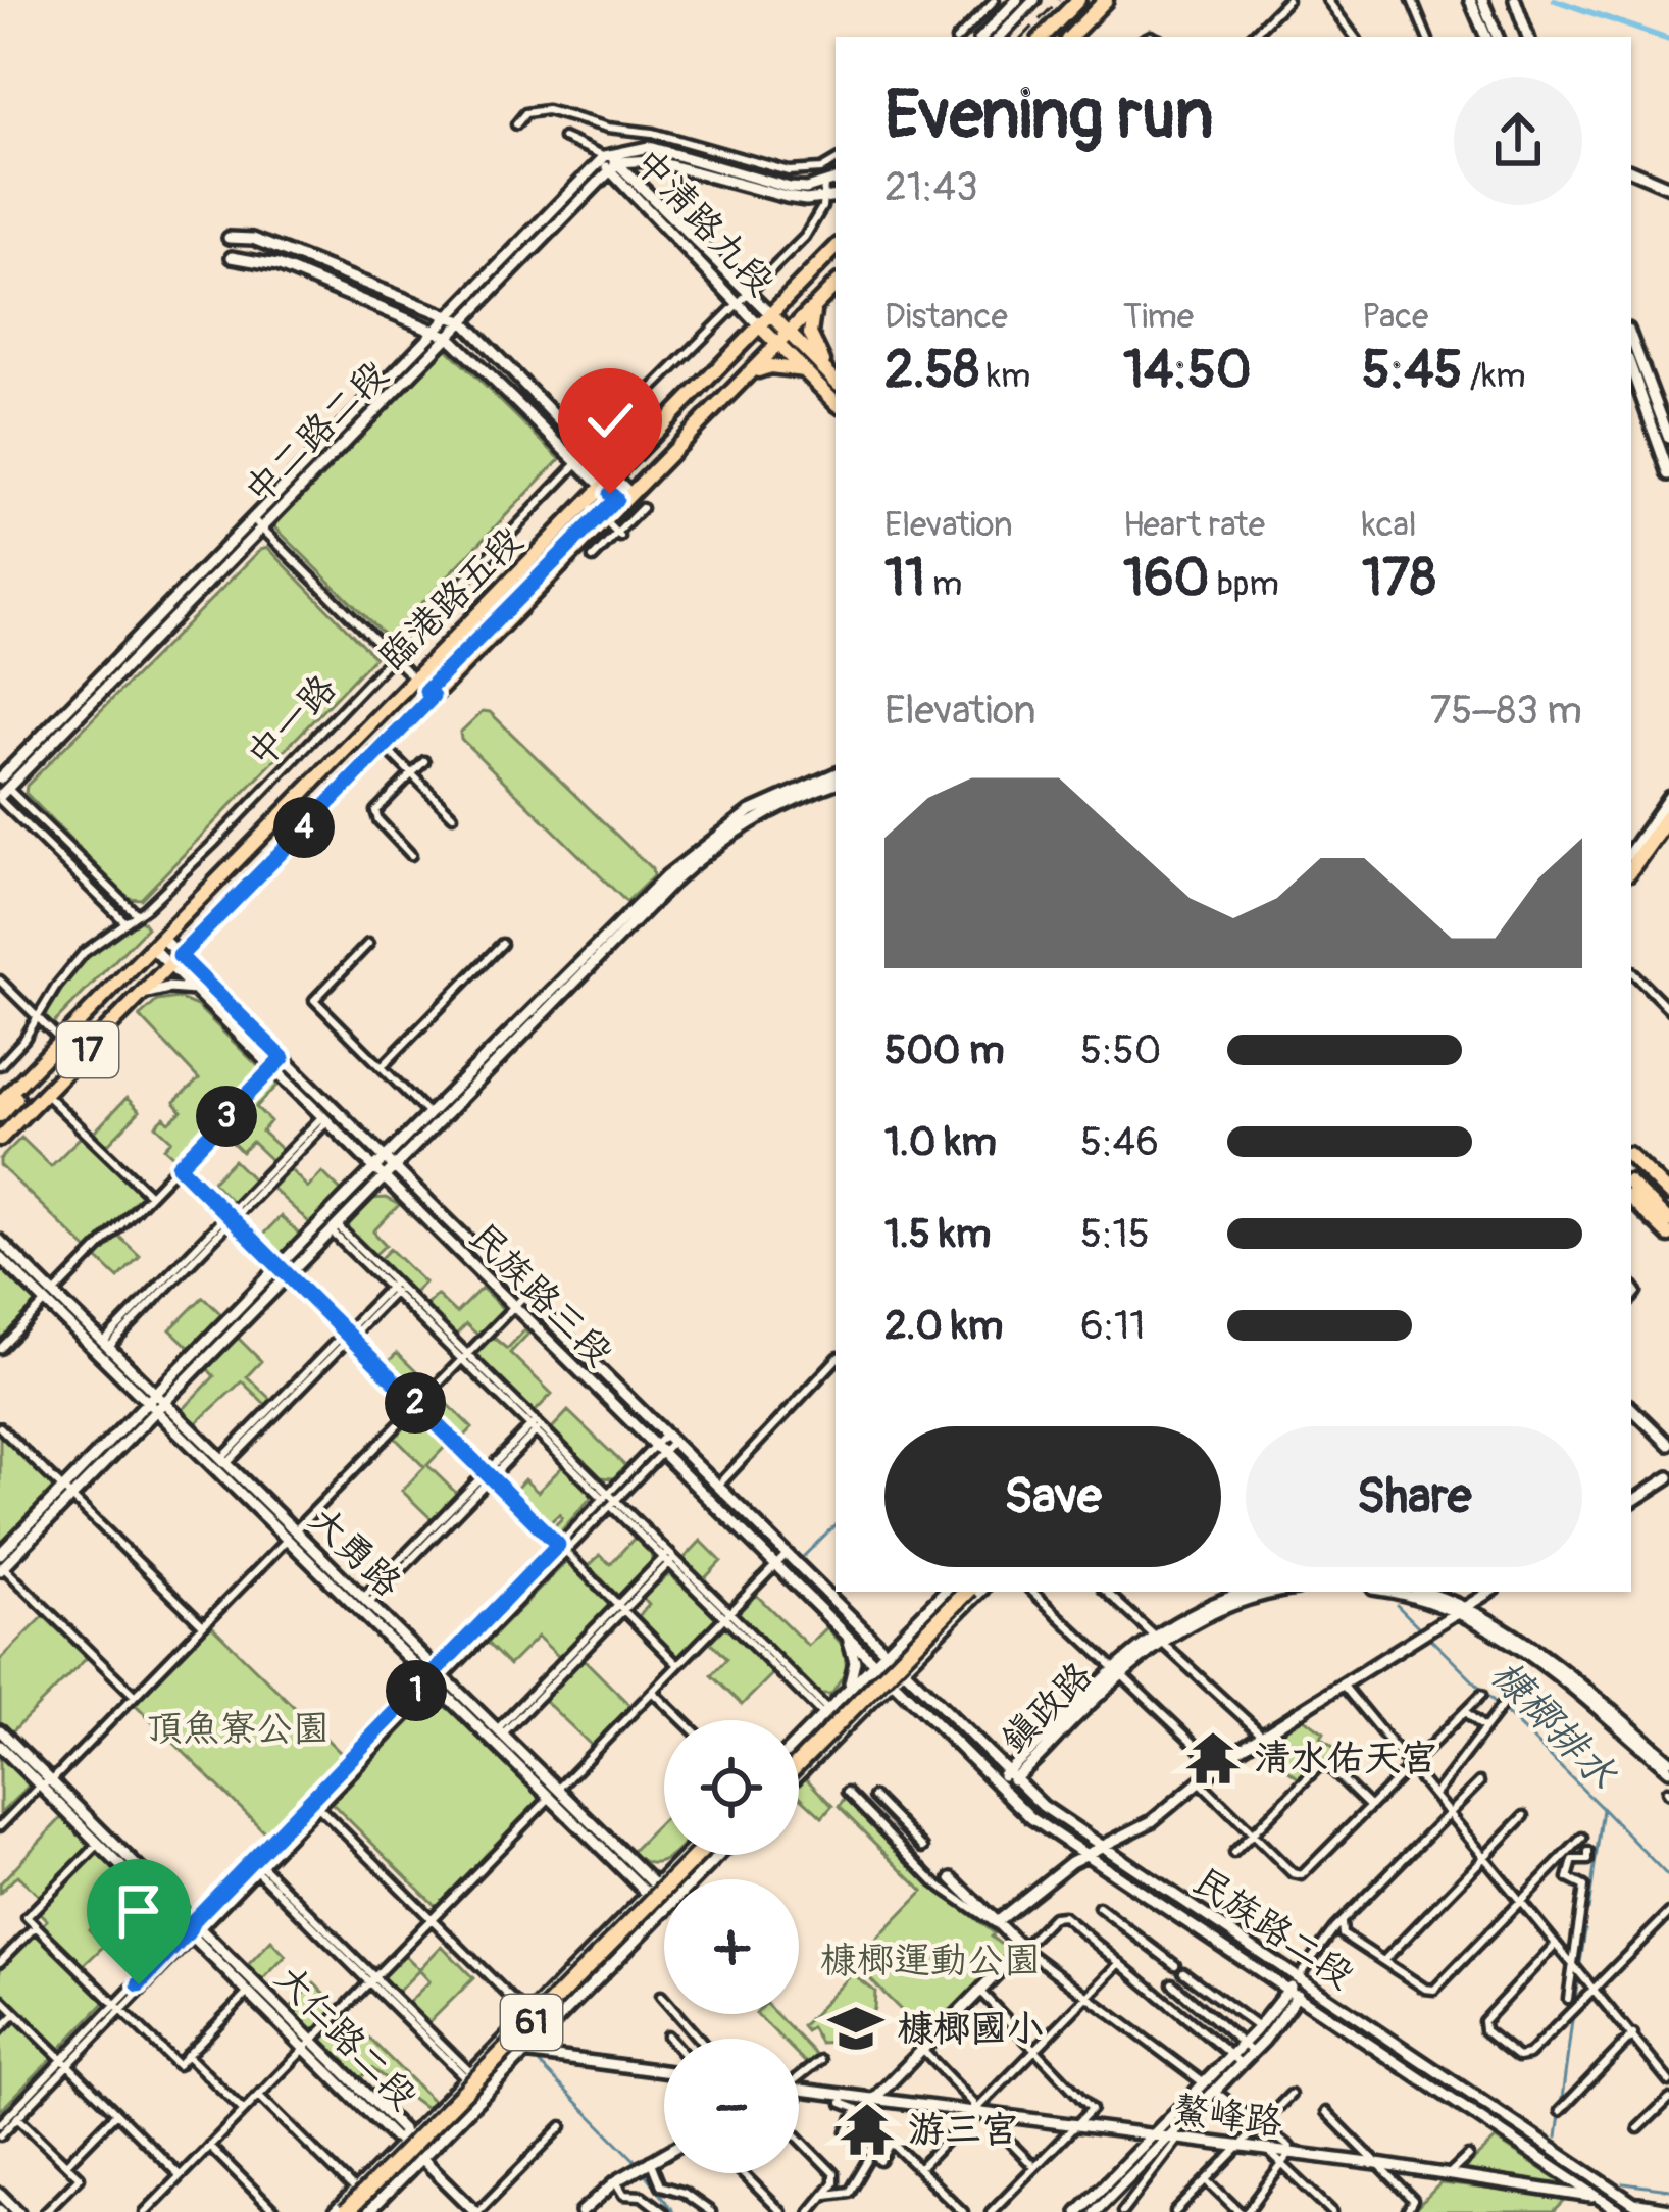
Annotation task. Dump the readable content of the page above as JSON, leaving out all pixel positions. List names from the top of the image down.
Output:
{
  "streets": {
    "highway": ["61"],
    "main road": ["中清路九段", "臨港路五段", "17"],
    "street": [
      "中二路二段",
      "中一路",
      "民族路三段",
      "大勇路",
      "鎮政路",
      "民族路二段",
      "大仁路二段",
      "鰲峰路"
    ]
  },
  "crossings": [
    ["中清路九段", "中二路二段"],
    ["中清路九段", "臨港路五段"],
    ["中清路九段", "中一路"],
    ["臨港路五段", "17"],
    ["臨港路五段", "民族路三段"],
    ["17", "民族路三段"],
    ["民族路三段", "民族路二段"],
    ["鎮政路", "民族路二段"],
    ["民族路二段", "鰲峰路"]
  ],
  "water": ["槺榔排水"],
  "parks": ["頂魚寮公園", "槺榔運動公園"],
  "places": {
    "temple": ["清水佑天宮", "游三宮"],
    "school or university": ["槺榔國小"]
  },
  "page": {
    "heading": ["Evening run", "21:43"],
    "stats": [
      ["Distance", "2.58 km"],
      ["Time", "14:50"],
      ["Pace", "5:45 /km"],
      ["Elevation", "11 m"],
      ["Heart rate", "160 bpm"],
      ["kcal", "178"]
    ],
    "chart": ["Elevation", "75–83 m"],
    "pins": [
      "4",
      "3",
      "2",
      "1"
    ],
    "list": [
      {
        "name": "500 m",
        "note": "5:50"
      },
      {
        "name": "1.0 km",
        "note": "5:46"
      },
      {
        "name": "1.5 km",
        "note": "5:15"
      },
      {
        "name": "2.0 km",
        "note": "6:11"
      }
    ],
    "buttons": ["Save", "Share"],
    "map_buttons": ["+", "−"]
  }
}
